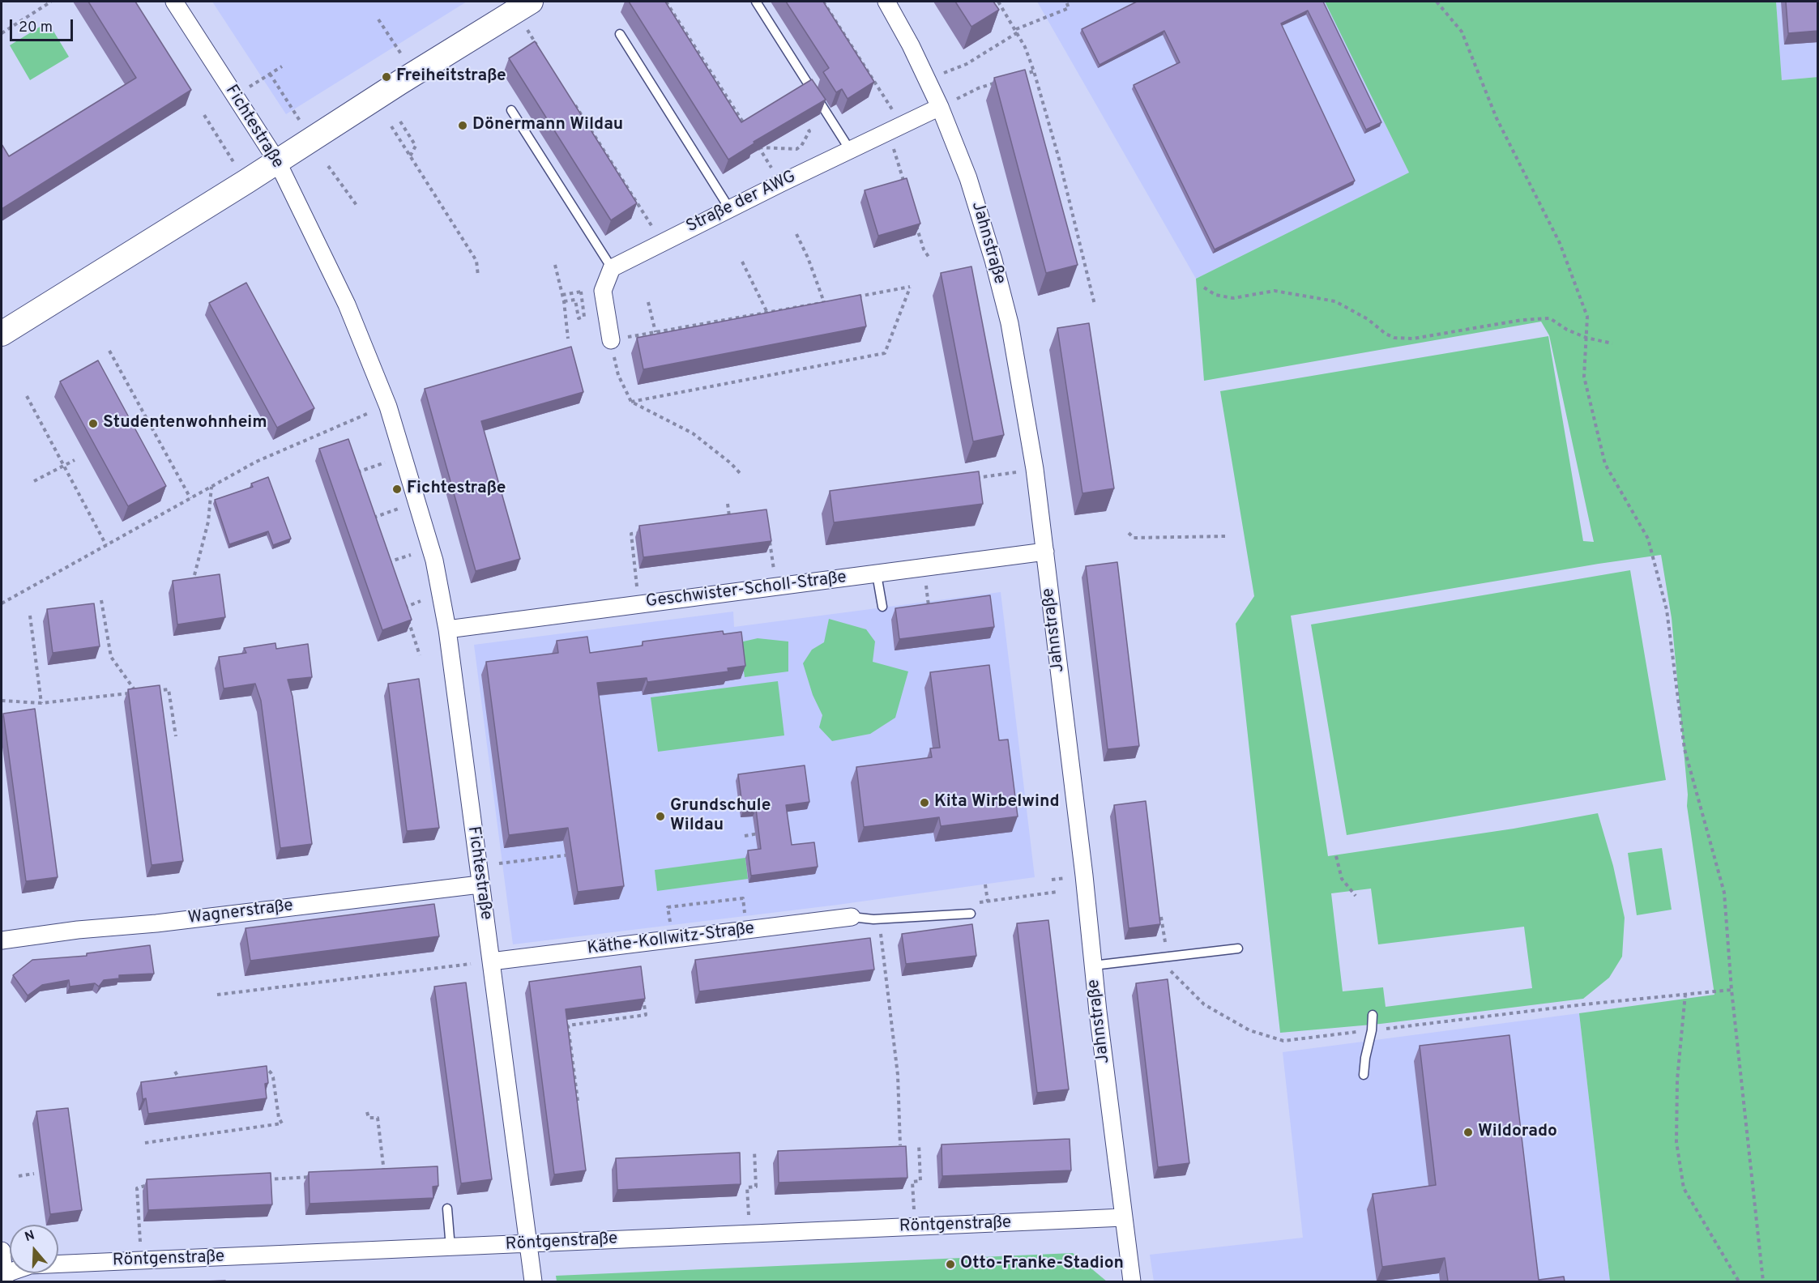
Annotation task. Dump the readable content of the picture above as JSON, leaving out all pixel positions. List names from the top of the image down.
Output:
{
  "streets": {
    "street": [
      "Fichtestraße",
      "Straße der AWG",
      "Jahnstraße",
      "Geschwister-Scholl-Straße",
      "Wagnerstraße",
      "Käthe-Kollwitz-Straße",
      "Röntgenstraße"
    ]
  },
  "crossings": [
    ["Fichtestraße", "Geschwister-Scholl-Straße"],
    ["Fichtestraße", "Wagnerstraße"],
    ["Fichtestraße", "Käthe-Kollwitz-Straße"],
    ["Fichtestraße", "Röntgenstraße"],
    ["Straße der AWG", "Jahnstraße"],
    ["Jahnstraße", "Geschwister-Scholl-Straße"],
    ["Jahnstraße", "Röntgenstraße"]
  ],
  "places": [
    "Freiheitstraße",
    "Dönermann Wildau",
    "Studentenwohnheim",
    "Fichtestraße",
    "Kita Wirbelwind",
    "Grundschule Wildau",
    "Wildorado",
    "Otto-Franke-Stadion"
  ],
  "scale_bar": "20 m",
  "north": "top"
}
